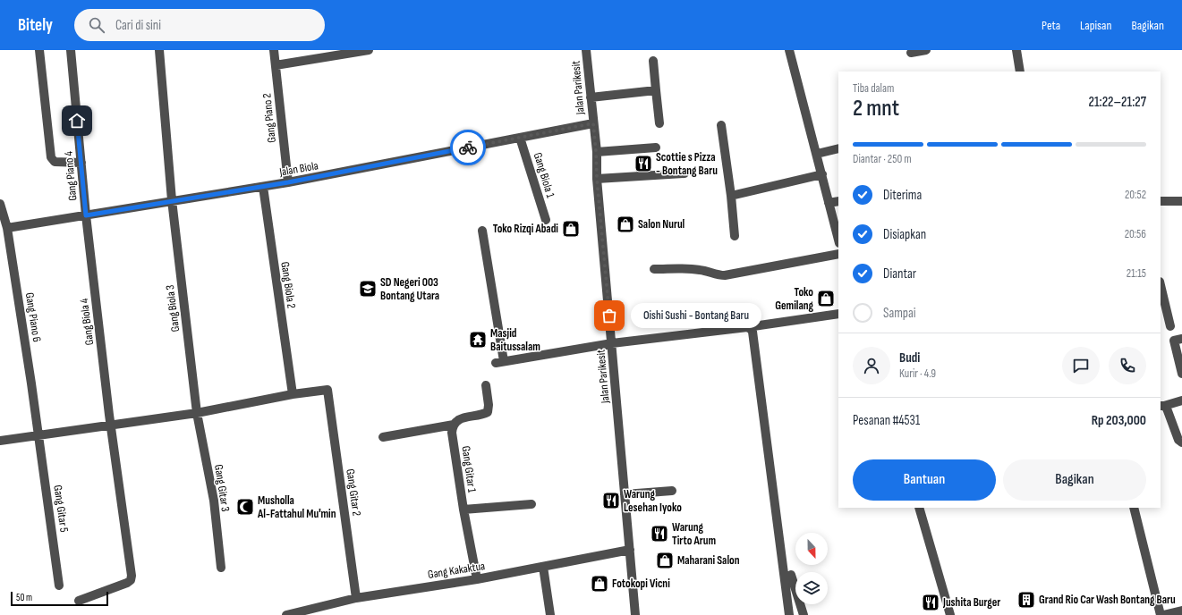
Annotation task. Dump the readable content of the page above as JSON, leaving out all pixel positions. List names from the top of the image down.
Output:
{
  "streets": {
    "street": [
      "Jalan Parikesit",
      "Gang Piano 2",
      "Jalan Biola",
      "Gang Biola 1",
      "Gang Piano 4",
      "Gang Biola 2",
      "Gang Biola 3",
      "Gang Piano 6",
      "Gang Biola 4",
      "Gang Gitar 1",
      "Gang Gitar 3",
      "Gang Gitar 2",
      "Gang Gitar 5",
      "Gang Kakaktua"
    ]
  },
  "crossings": [
    ["Jalan Parikesit", "Jalan Biola"],
    ["Jalan Parikesit", "Gang Kakaktua"],
    ["Gang Piano 2", "Jalan Biola"],
    ["Jalan Biola", "Gang Biola 1"],
    ["Jalan Biola", "Gang Piano 4"],
    ["Jalan Biola", "Gang Biola 2"],
    ["Jalan Biola", "Gang Biola 3"],
    ["Jalan Biola", "Gang Piano 6"],
    ["Jalan Biola", "Gang Biola 4"],
    ["Gang Piano 4", "Gang Biola 4"],
    ["Gang Biola 2", "Gang Gitar 2"],
    ["Gang Biola 3", "Gang Gitar 3"],
    ["Gang Piano 6", "Gang Gitar 5"],
    ["Gang Gitar 1", "Gang Kakaktua"],
    ["Gang Gitar 2", "Gang Kakaktua"]
  ],
  "places": {
    "restaurant": [
      "Scottie s Pizza - Bontang Baru",
      "Warung Lesehan Iyoko",
      "Warung Tirto Arum",
      "Jushita Burger"
    ],
    "shop": [
      "Salon Nurul",
      "Toko Rizqi Abadi",
      "Toko Gemilang",
      "Maharani Salon",
      "Fotokopi Vicni"
    ],
    "school or university": ["SD Negeri 003 Bontang Utara"],
    "other": ["Oishi Sushi - Bontang Baru"],
    "temple": ["Masjid Baitussalam"],
    "mosque": ["Musholla Al-Fattahul Mu'min"],
    "building": ["Grand Rio Car Wash Bontang Baru"]
  },
  "scale_bar": "50 m",
  "north": "bottom",
  "page": {
    "header": "Bitely",
    "search": "Cari di sini",
    "nav": ["Peta", "Lapisan", "Bagikan"],
    "heading": ["2 mnt", "Tiba dalam", "21:22–21:27"],
    "panel": [
      "Budi",
      "Kurir · 4.9",
      "Pesanan #4531",
      "Rp 203,000"
    ],
    "bar": "Diantar · 250 m",
    "list": [
      ["Diterima", "20:52"],
      ["Disiapkan", "20:56"],
      ["Diantar", "21:15"],
      "Sampai"
    ],
    "bubble": "Oishi Sushi - Bontang Baru",
    "buttons": ["Bantuan", "Bagikan"],
    "scale": "50 m"
  }
}
